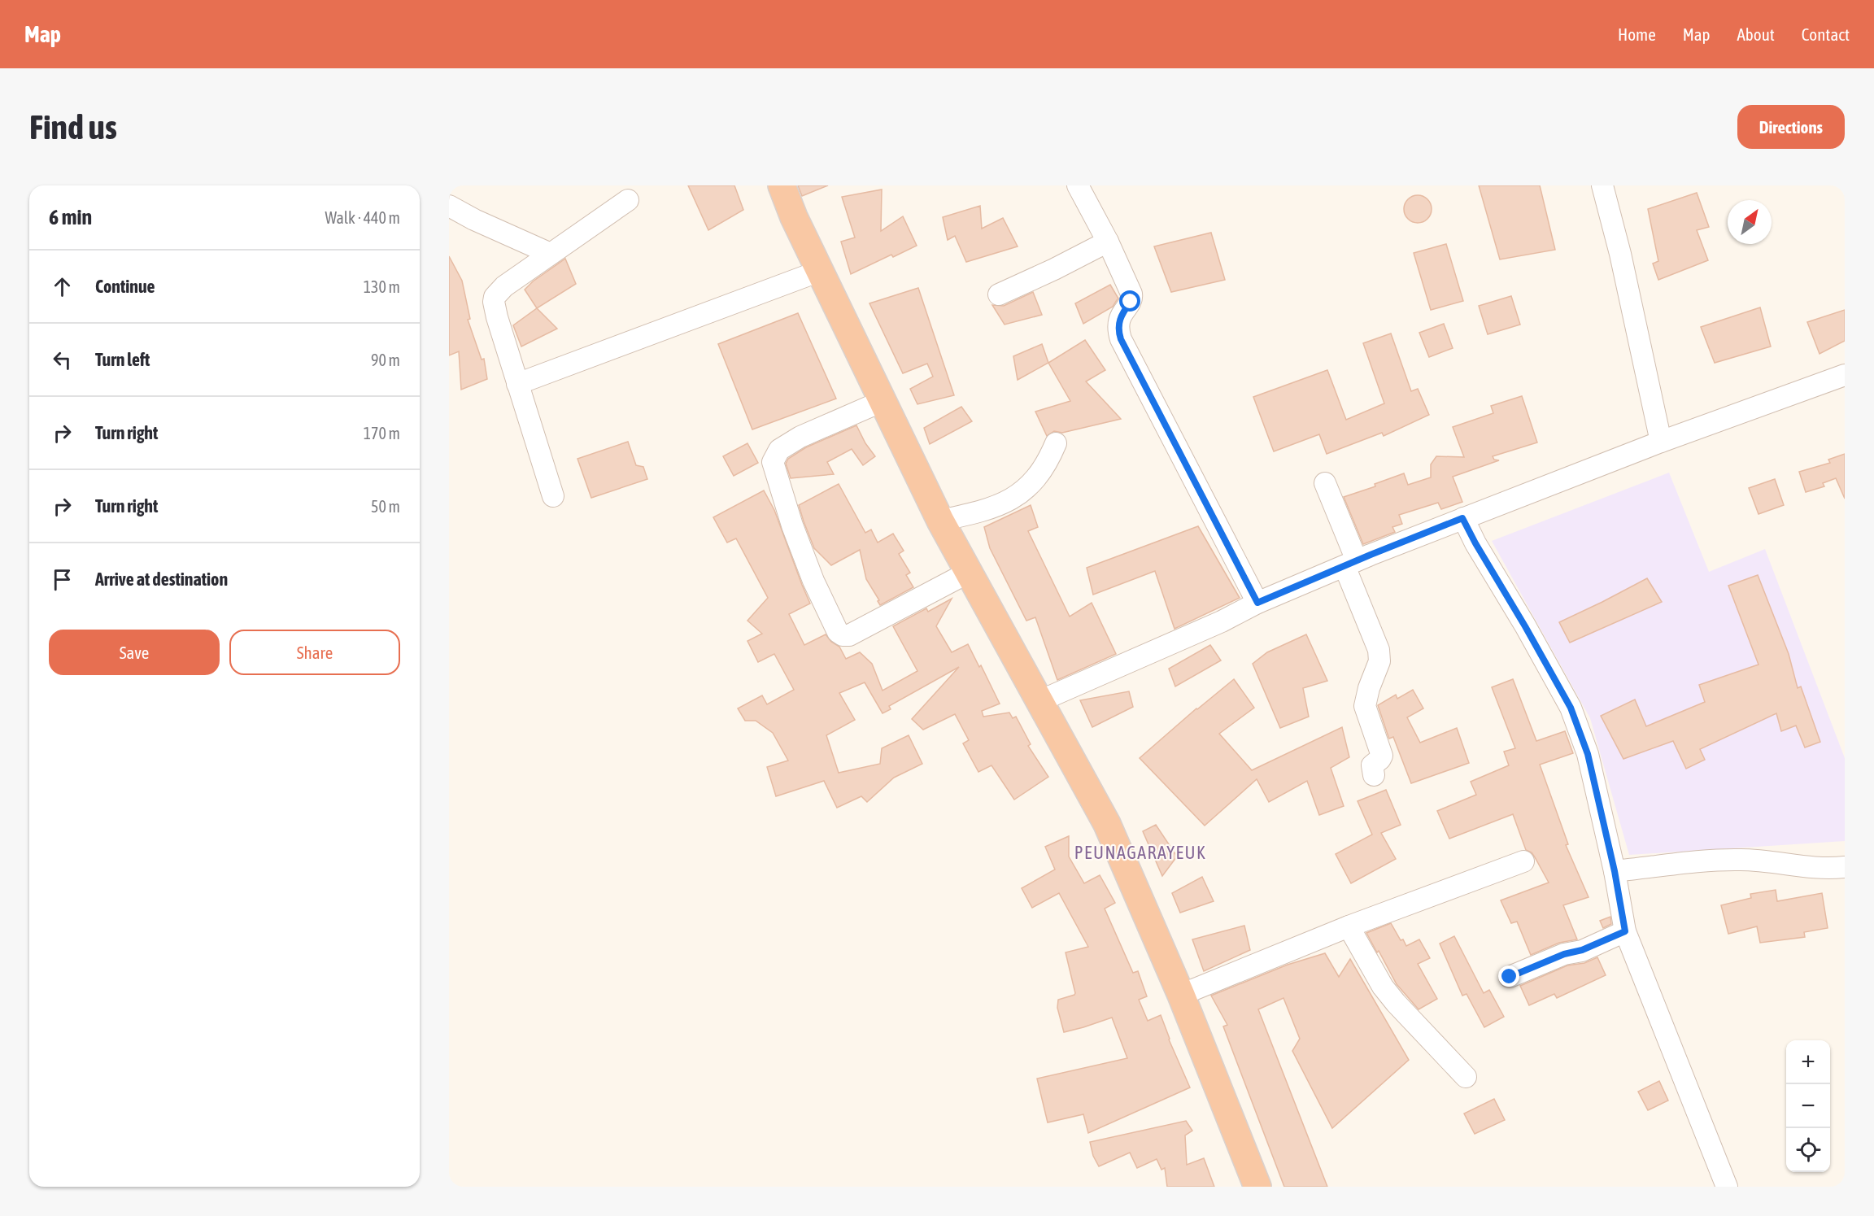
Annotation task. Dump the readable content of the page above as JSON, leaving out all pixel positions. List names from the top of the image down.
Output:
{
  "districts": ["PEUNAGARAYEUK"],
  "north": "top right",
  "page": {
    "header": "Map",
    "nav": [
      "Home",
      "Map",
      "About",
      "Contact"
    ],
    "buttons": [
      "Directions",
      ["Save", "Share"]
    ],
    "title": "Find us",
    "heading": ["6 min", "Walk · 440 m"],
    "list": [
      ["Continue", "130 m"],
      ["Turn left", "90 m"],
      ["Turn right", "170 m"],
      ["Turn right", "50 m"],
      "Arrive at destination"
    ],
    "map_buttons": ["+", "−"]
  }
}
